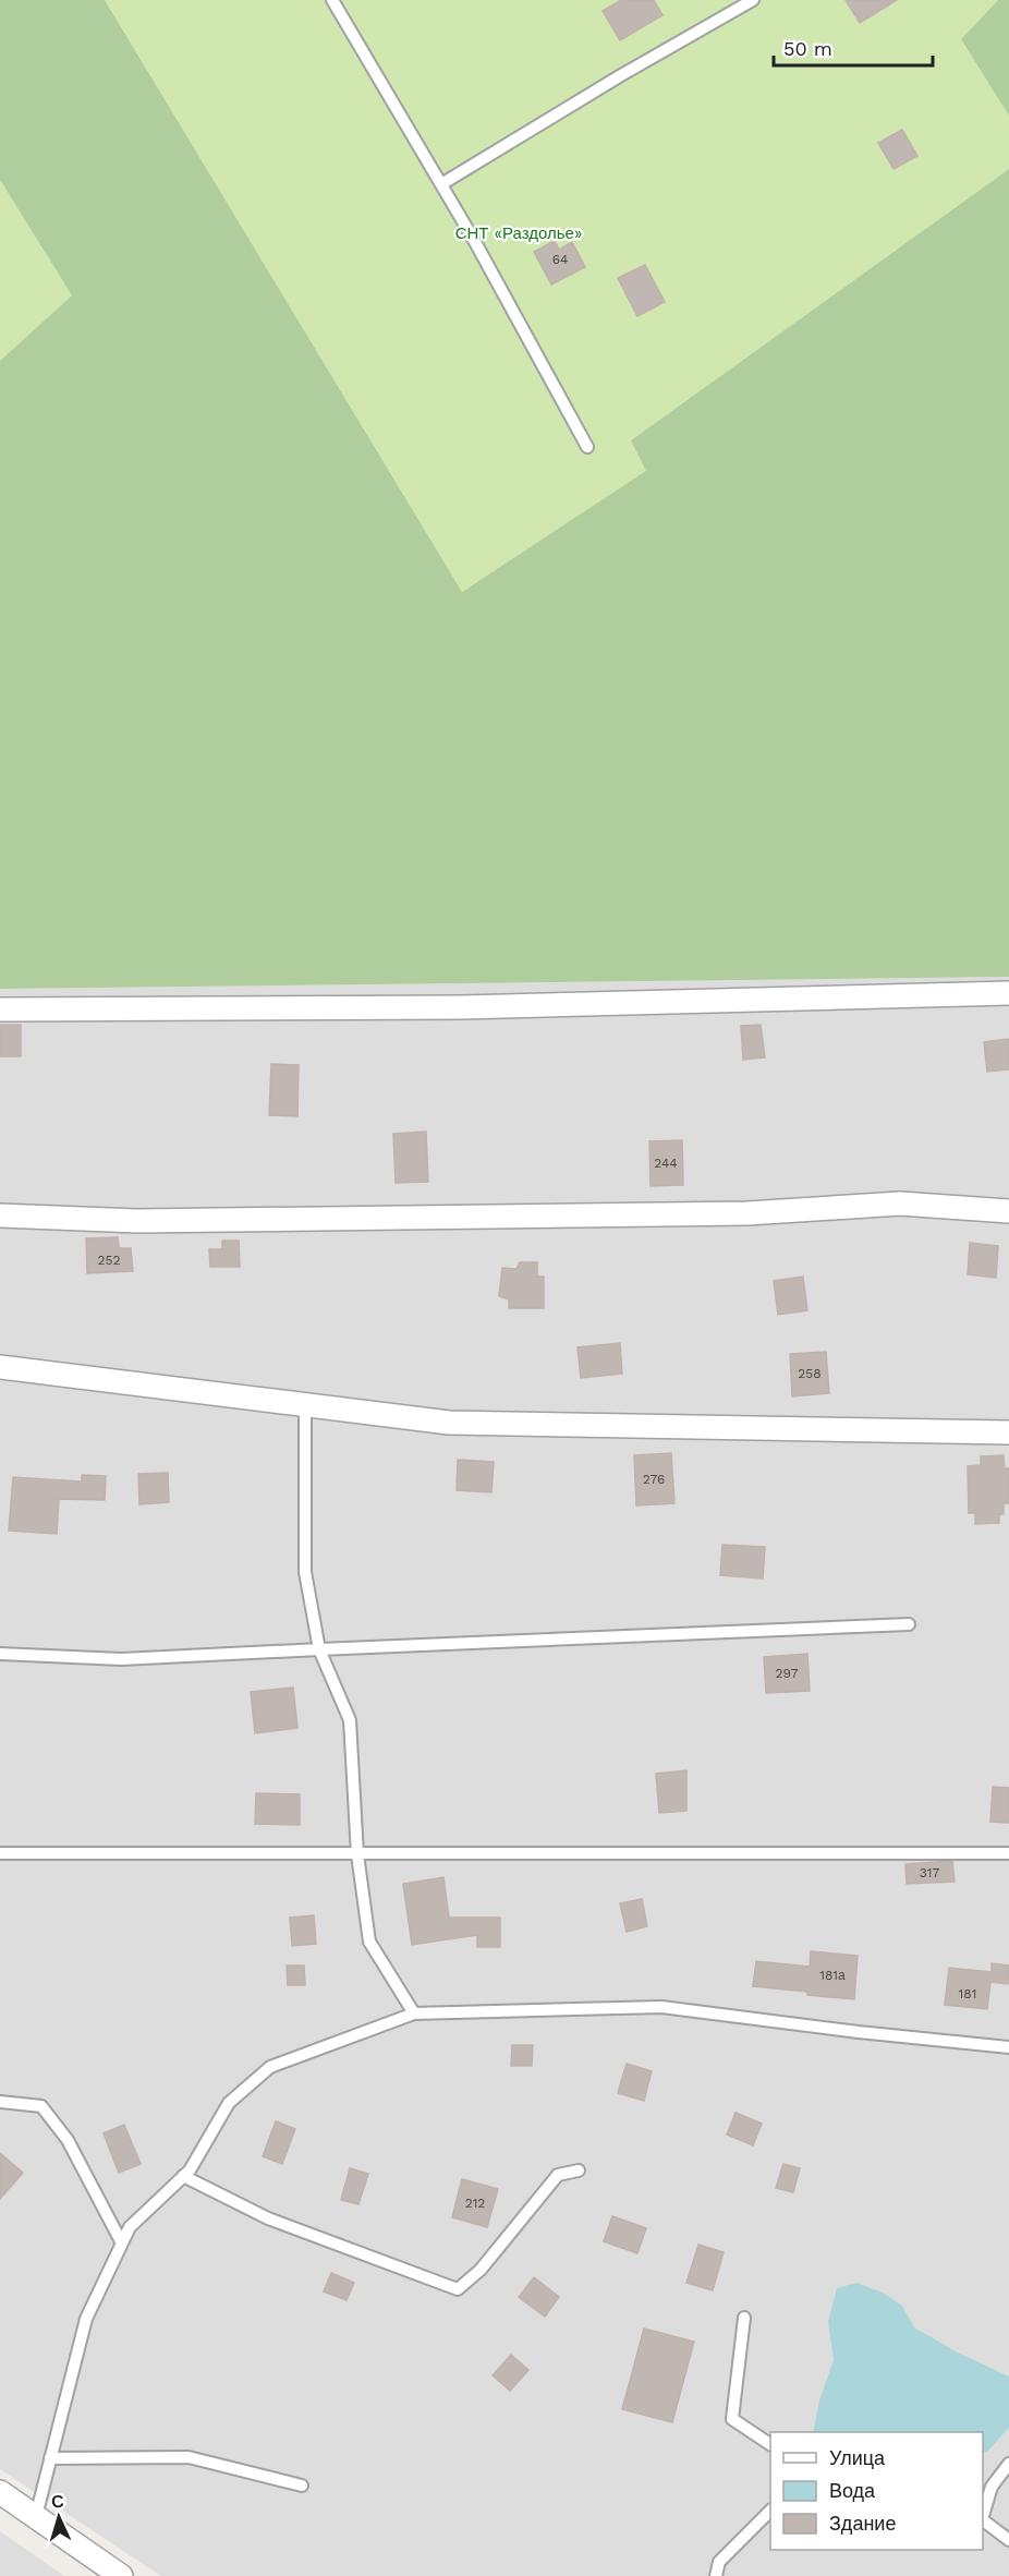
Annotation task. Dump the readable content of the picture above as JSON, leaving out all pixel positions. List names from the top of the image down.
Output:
{
  "parks": ["СНТ «Раздолье»"],
  "house_numbers": [
    "64",
    "244",
    "252",
    "258",
    "276",
    "297",
    "317",
    "181а",
    "181",
    "212"
  ],
  "legend": ["Улица", "Вода", "Здание"],
  "scale_bar": "50 m",
  "north": "top"
}
